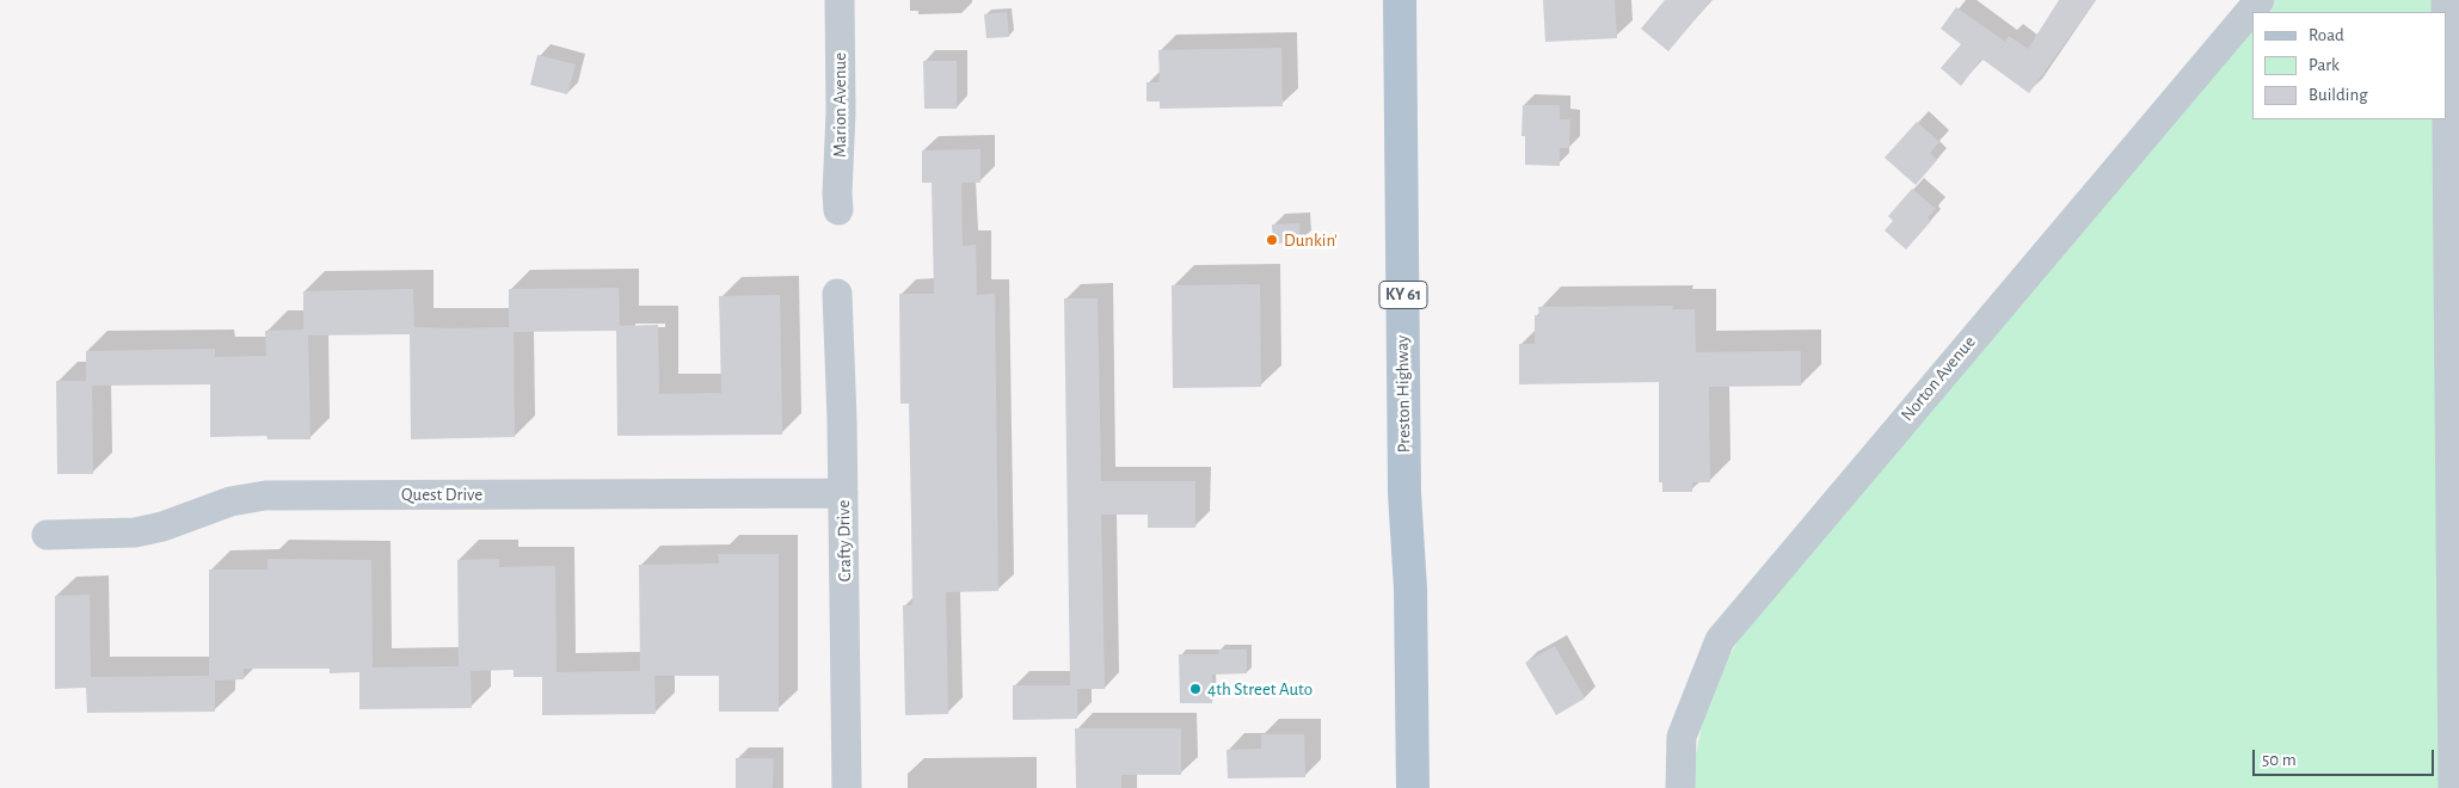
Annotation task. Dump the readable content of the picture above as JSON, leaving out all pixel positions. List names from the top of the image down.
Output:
{
  "streets": {
    "main road": ["KY 61", "Preston Highway"],
    "street": [
      "Marion Avenue",
      "Norton Avenue",
      "Quest Drive",
      "Crafty Drive"
    ]
  },
  "crossings": [
    ["Quest Drive", "Crafty Drive"]
  ],
  "places": ["Dunkin'", "4th Street Auto"],
  "legend": ["Road", "Park", "Building"],
  "scale_bar": "50 m"
}
